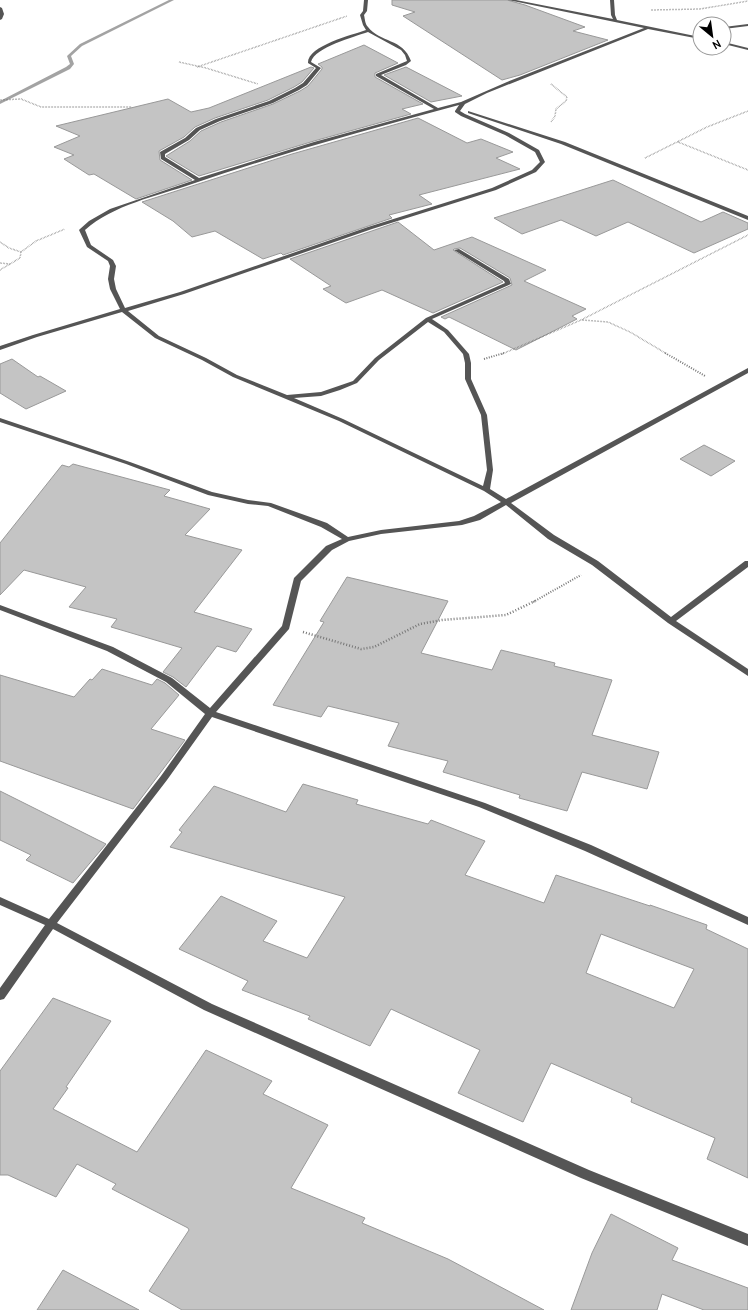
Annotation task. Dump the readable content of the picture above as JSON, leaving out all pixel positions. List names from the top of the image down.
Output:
{
  "north": "bottom right"
}
